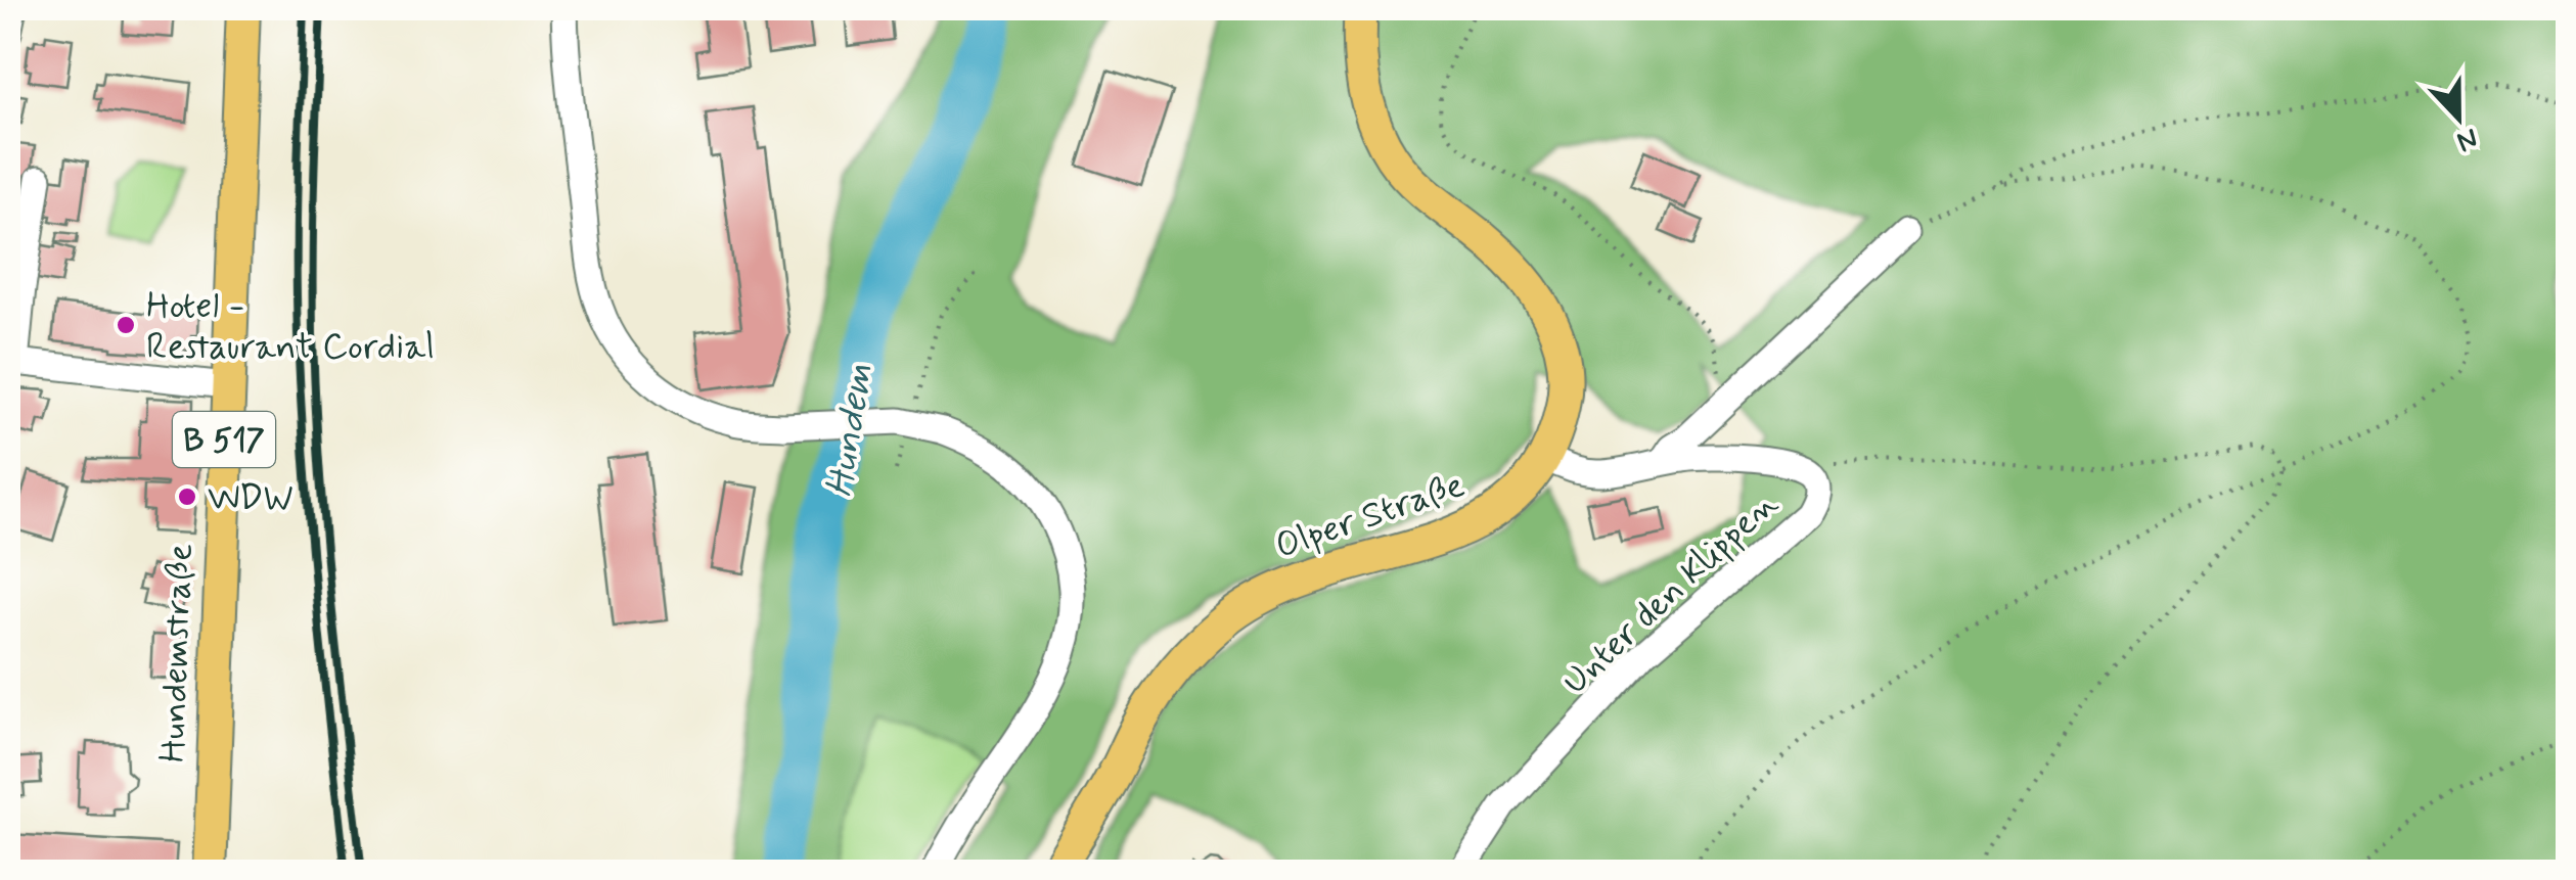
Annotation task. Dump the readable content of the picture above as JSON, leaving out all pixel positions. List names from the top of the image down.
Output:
{
  "streets": {
    "main road": ["B 517", "Olper Straße", "Hundemstraße"],
    "street": ["Unter den Klippen"]
  },
  "crossings": [
    ["Olper Straße", "Unter den Klippen"]
  ],
  "water": ["Hundem"],
  "places": ["Hotel - Restaurant Cordial", "WDW"],
  "north": "bottom"
}
